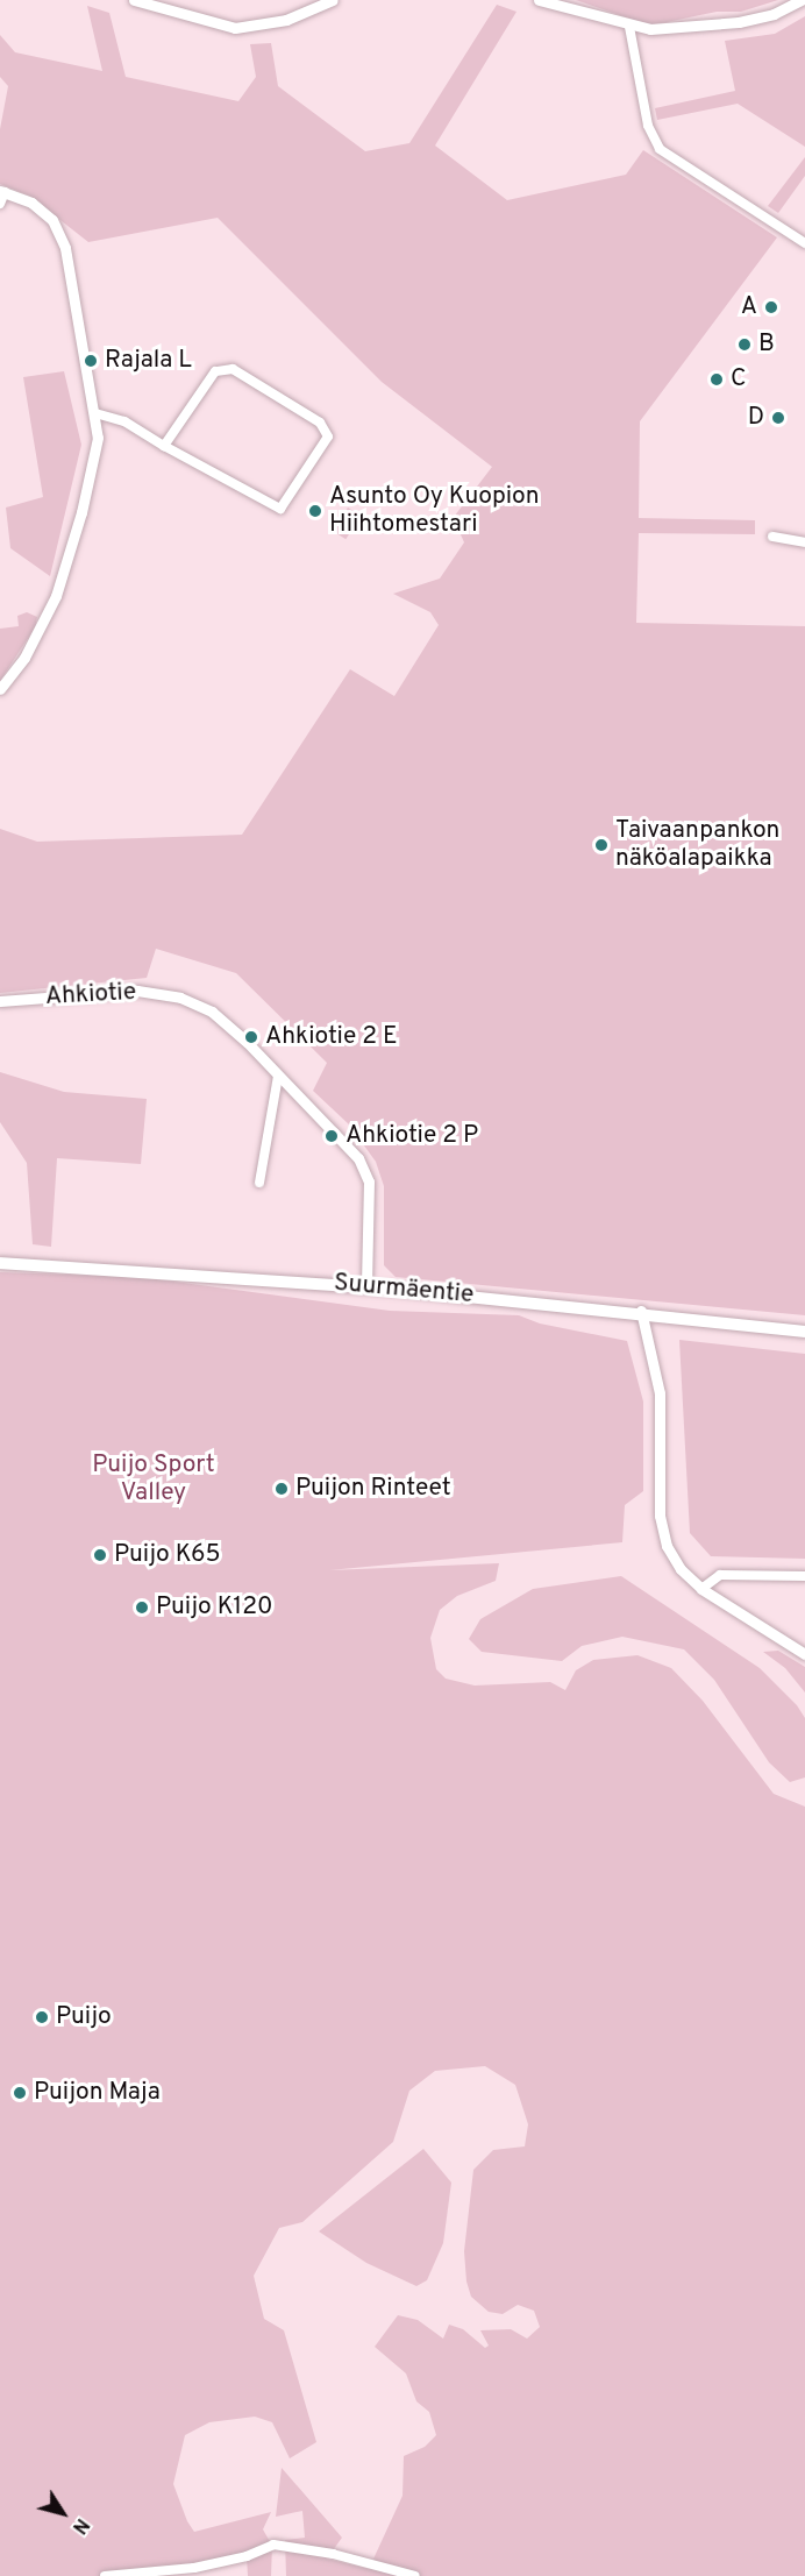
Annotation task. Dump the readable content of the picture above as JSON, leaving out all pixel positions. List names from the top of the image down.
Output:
{
  "streets": {
    "main road": ["Suurmäentie"],
    "street": ["Ahkiotie"]
  },
  "crossings": [
    ["Ahkiotie", "Suurmäentie"]
  ],
  "parks": ["Puijo Sport Valley"],
  "places": [
    "A",
    "B",
    "Rajala L",
    "C",
    "D",
    "Asunto Oy Kuopion Hiihtomestari",
    "Taivaanpankon näköalapaikka",
    "Ahkiotie 2 E",
    "Ahkiotie 2 P",
    "Puijon Rinteet",
    "Puijo K65",
    "Puijo K120",
    "Puijo",
    "Puijon Maja"
  ],
  "north": "bottom right"
}
